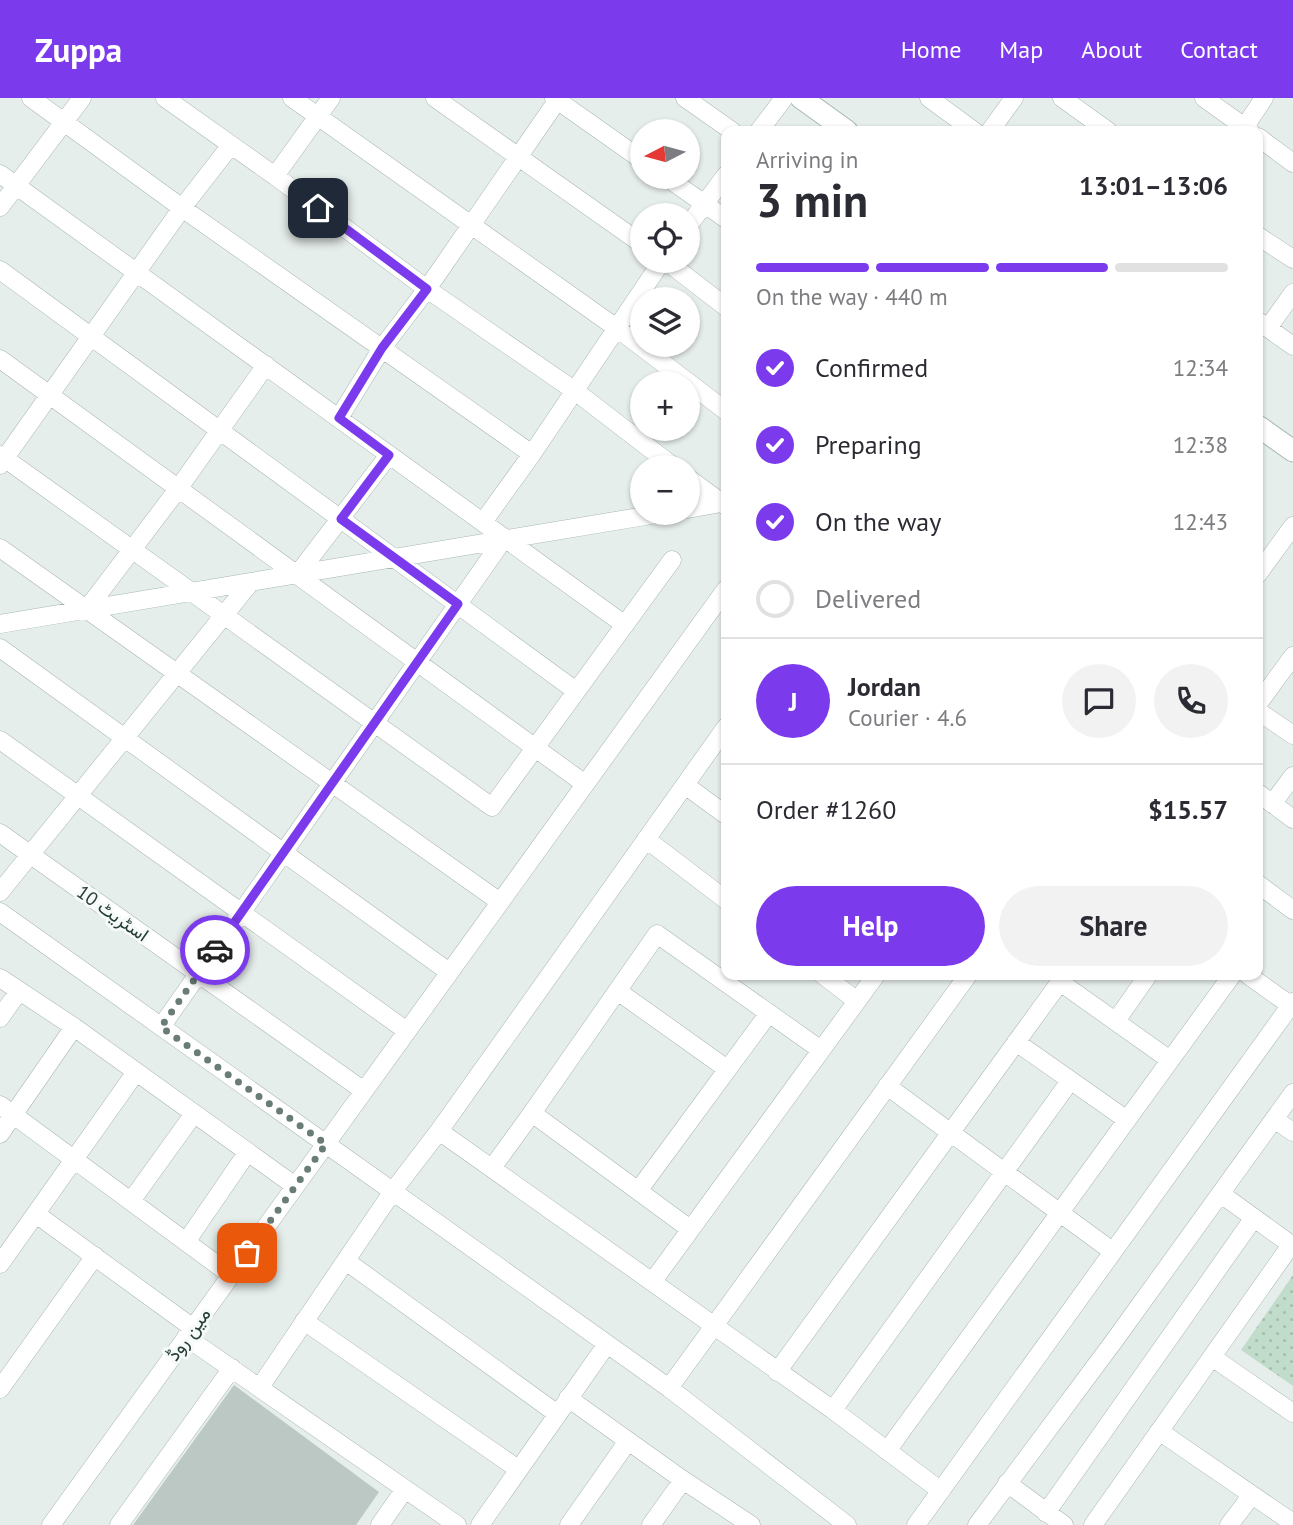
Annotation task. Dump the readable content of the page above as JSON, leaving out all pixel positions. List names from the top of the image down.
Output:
{
  "streets": {
    "street": ["اسٹریٹ 10", "مین روڈ"]
  },
  "crossings": [
    ["اسٹریٹ 10", "مین روڈ"]
  ],
  "north": "left",
  "page": {
    "header": "Zuppa",
    "nav": [
      "Home",
      "Map",
      "About",
      "Contact"
    ],
    "map_buttons": ["+", "−"],
    "heading": ["3 min", "Arriving in", "13:01–13:06"],
    "panel": [
      "Jordan",
      "Courier · 4.6",
      "Order #1260",
      "$15.57"
    ],
    "bar": "On the way · 440 m",
    "list": [
      ["Confirmed", "12:34"],
      ["Preparing", "12:38"],
      ["On the way", "12:43"],
      "Delivered"
    ],
    "round": "J",
    "buttons": ["Help", "Share"]
  }
}
